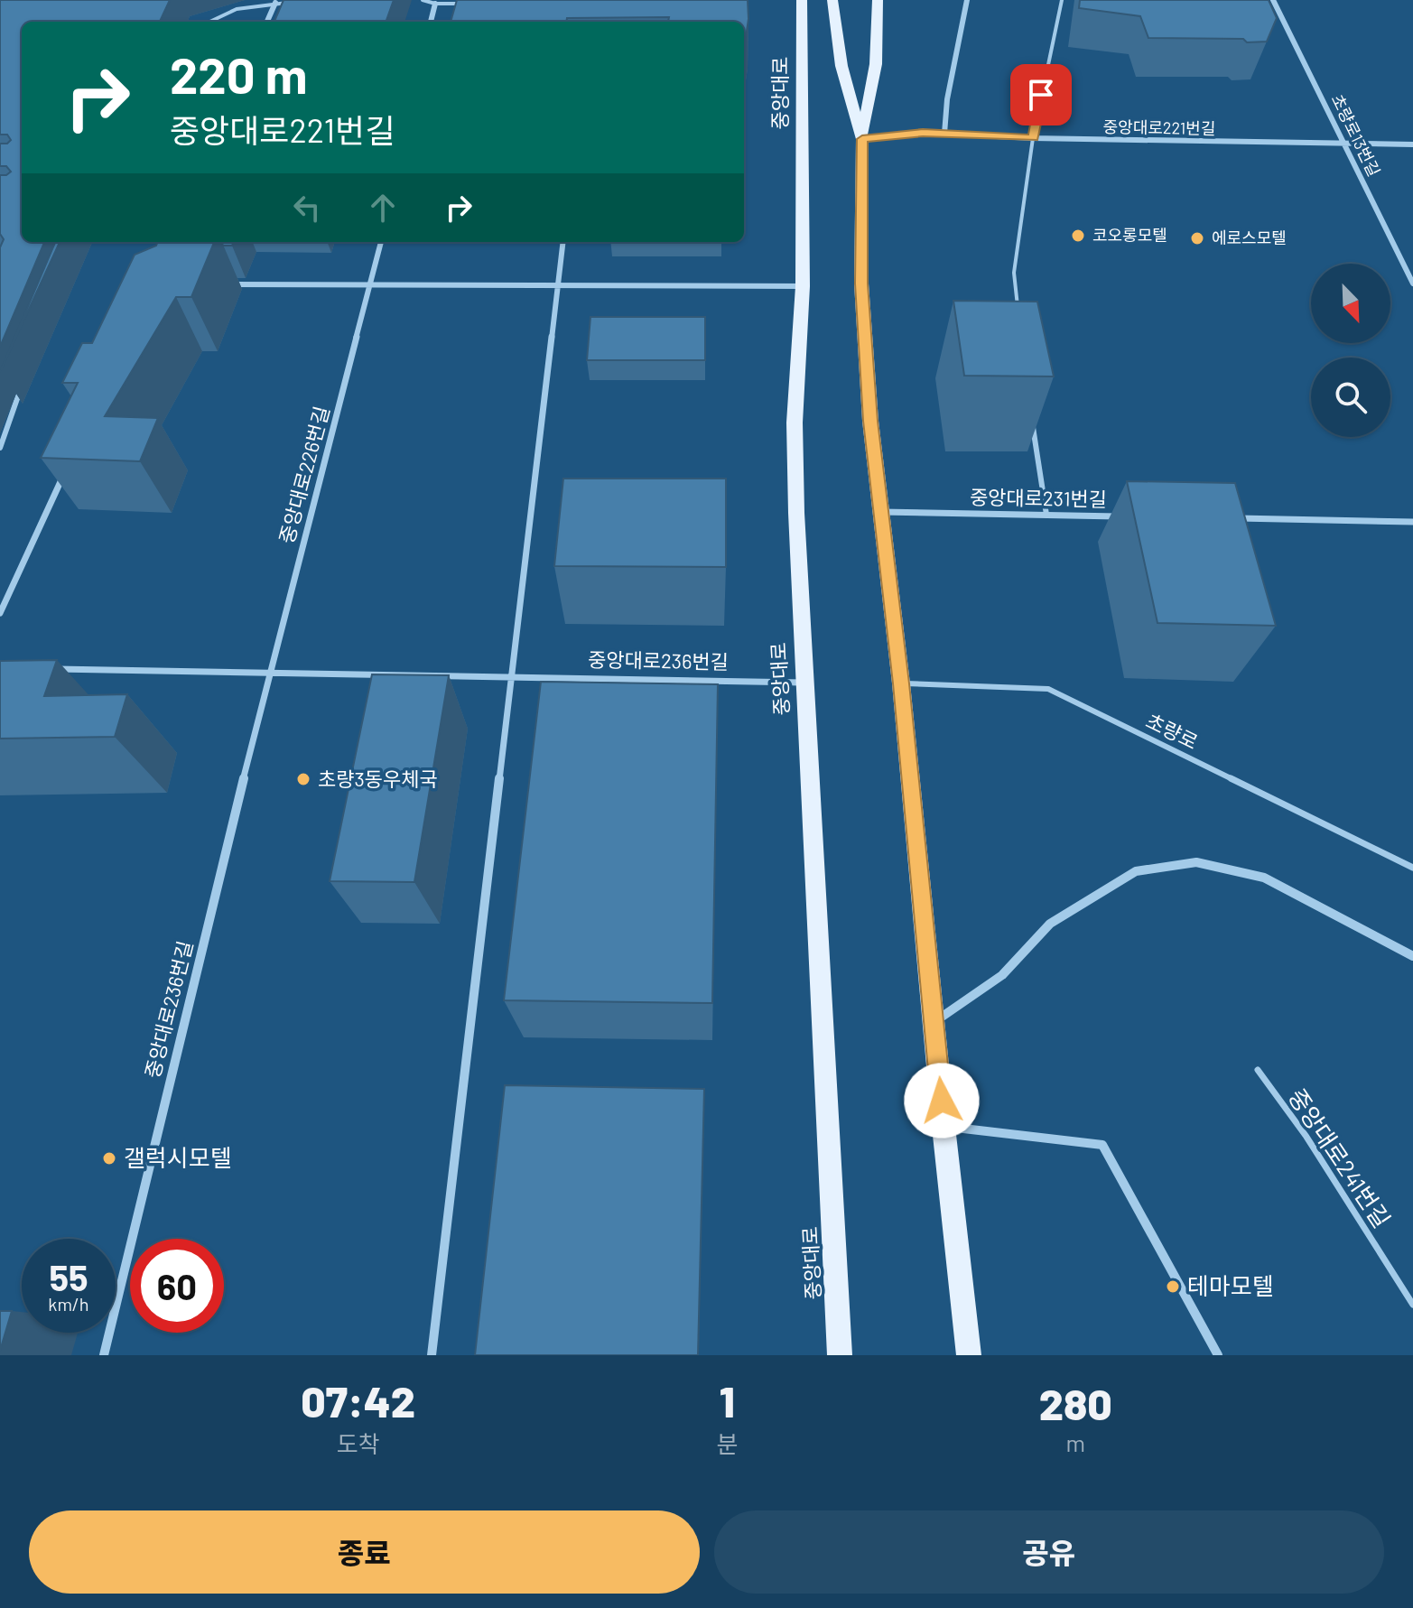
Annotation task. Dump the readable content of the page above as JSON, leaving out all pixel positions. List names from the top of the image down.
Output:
{
  "streets": {
    "main road": ["중앙대로"],
    "street": [
      "중앙대로221번길",
      "초량로13번길",
      "중앙대로226번길",
      "중앙대로231번길",
      "중앙대로236번길"
    ],
    "lane": ["초량로", "중앙대로241번길"]
  },
  "crossings": [
    ["중앙대로", "중앙대로236번길"],
    ["중앙대로221번길", "초량로13번길"],
    ["중앙대로226번길", "중앙대로236번길"]
  ],
  "places": [
    "코오롱모텔",
    "에로스모텔",
    "초량3동우체국",
    "갤럭시모텔",
    "테마모텔"
  ],
  "north": "bottom right",
  "page": {
    "turn": ["220 m", "중앙대로221번길"],
    "speed": "55 km/h",
    "limit": "60",
    "eta": [
      "07:42",
      "도착",
      "1",
      "분",
      "280",
      "m"
    ],
    "buttons": ["종료", "공유"]
  }
}
